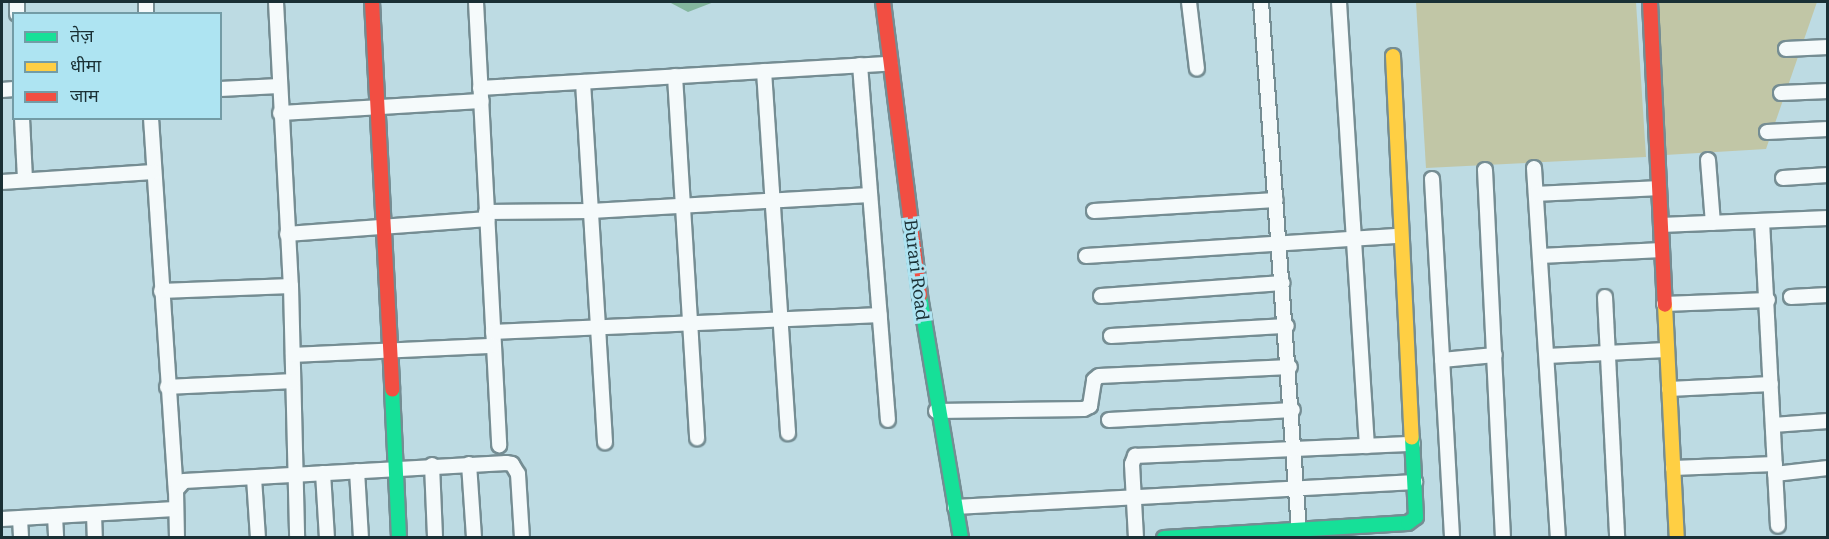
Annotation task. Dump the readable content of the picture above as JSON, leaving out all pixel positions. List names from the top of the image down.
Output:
{
  "streets": {
    "street": ["Burari Road"]
  },
  "legend": ["तेज़", "धीमा", "जाम"]
}
